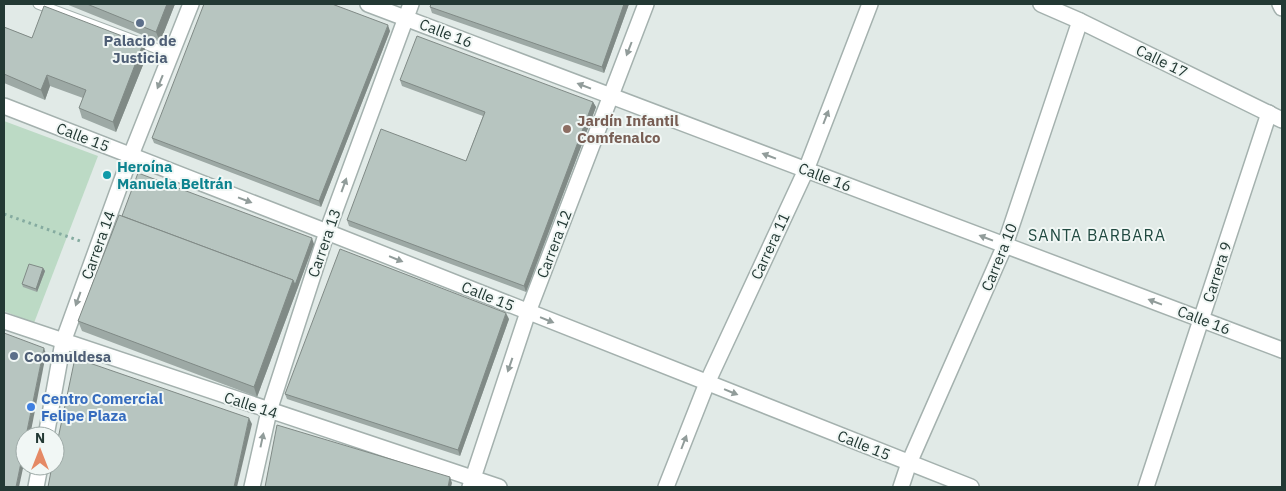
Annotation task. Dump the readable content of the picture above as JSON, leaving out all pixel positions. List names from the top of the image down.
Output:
{
  "streets": {
    "street": [
      "Calle 16",
      "Calle 17",
      "Calle 15",
      "Carrera 13",
      "Carrera 12",
      "Carrera 14",
      "Carrera 11",
      "Carrera 10",
      "Carrera 9",
      "Calle 14"
    ]
  },
  "crossings": [
    ["Calle 16", "Carrera 13"],
    ["Calle 16", "Carrera 12"],
    ["Calle 16", "Carrera 11"],
    ["Calle 16", "Carrera 10"],
    ["Calle 16", "Carrera 9"],
    ["Calle 17", "Carrera 10"],
    ["Calle 17", "Carrera 9"],
    ["Calle 15", "Carrera 13"],
    ["Calle 15", "Carrera 12"],
    ["Calle 15", "Carrera 14"],
    ["Calle 15", "Carrera 11"],
    ["Calle 15", "Carrera 10"],
    ["Carrera 13", "Calle 14"],
    ["Carrera 12", "Calle 14"],
    ["Carrera 14", "Calle 14"]
  ],
  "one_way": [
    "Calle 16",
    "Calle 15",
    "Carrera 13",
    "Carrera 12",
    "Carrera 14",
    "Carrera 11"
  ],
  "districts": ["SANTA BARBARA"],
  "places": [
    "Palacio de Justicia",
    "Jardín Infantil Comfenalco",
    "Heroína Manuela Beltrán",
    "Coomuldesa",
    "Centro Comercial Felipe Plaza"
  ],
  "north": "top"
}
